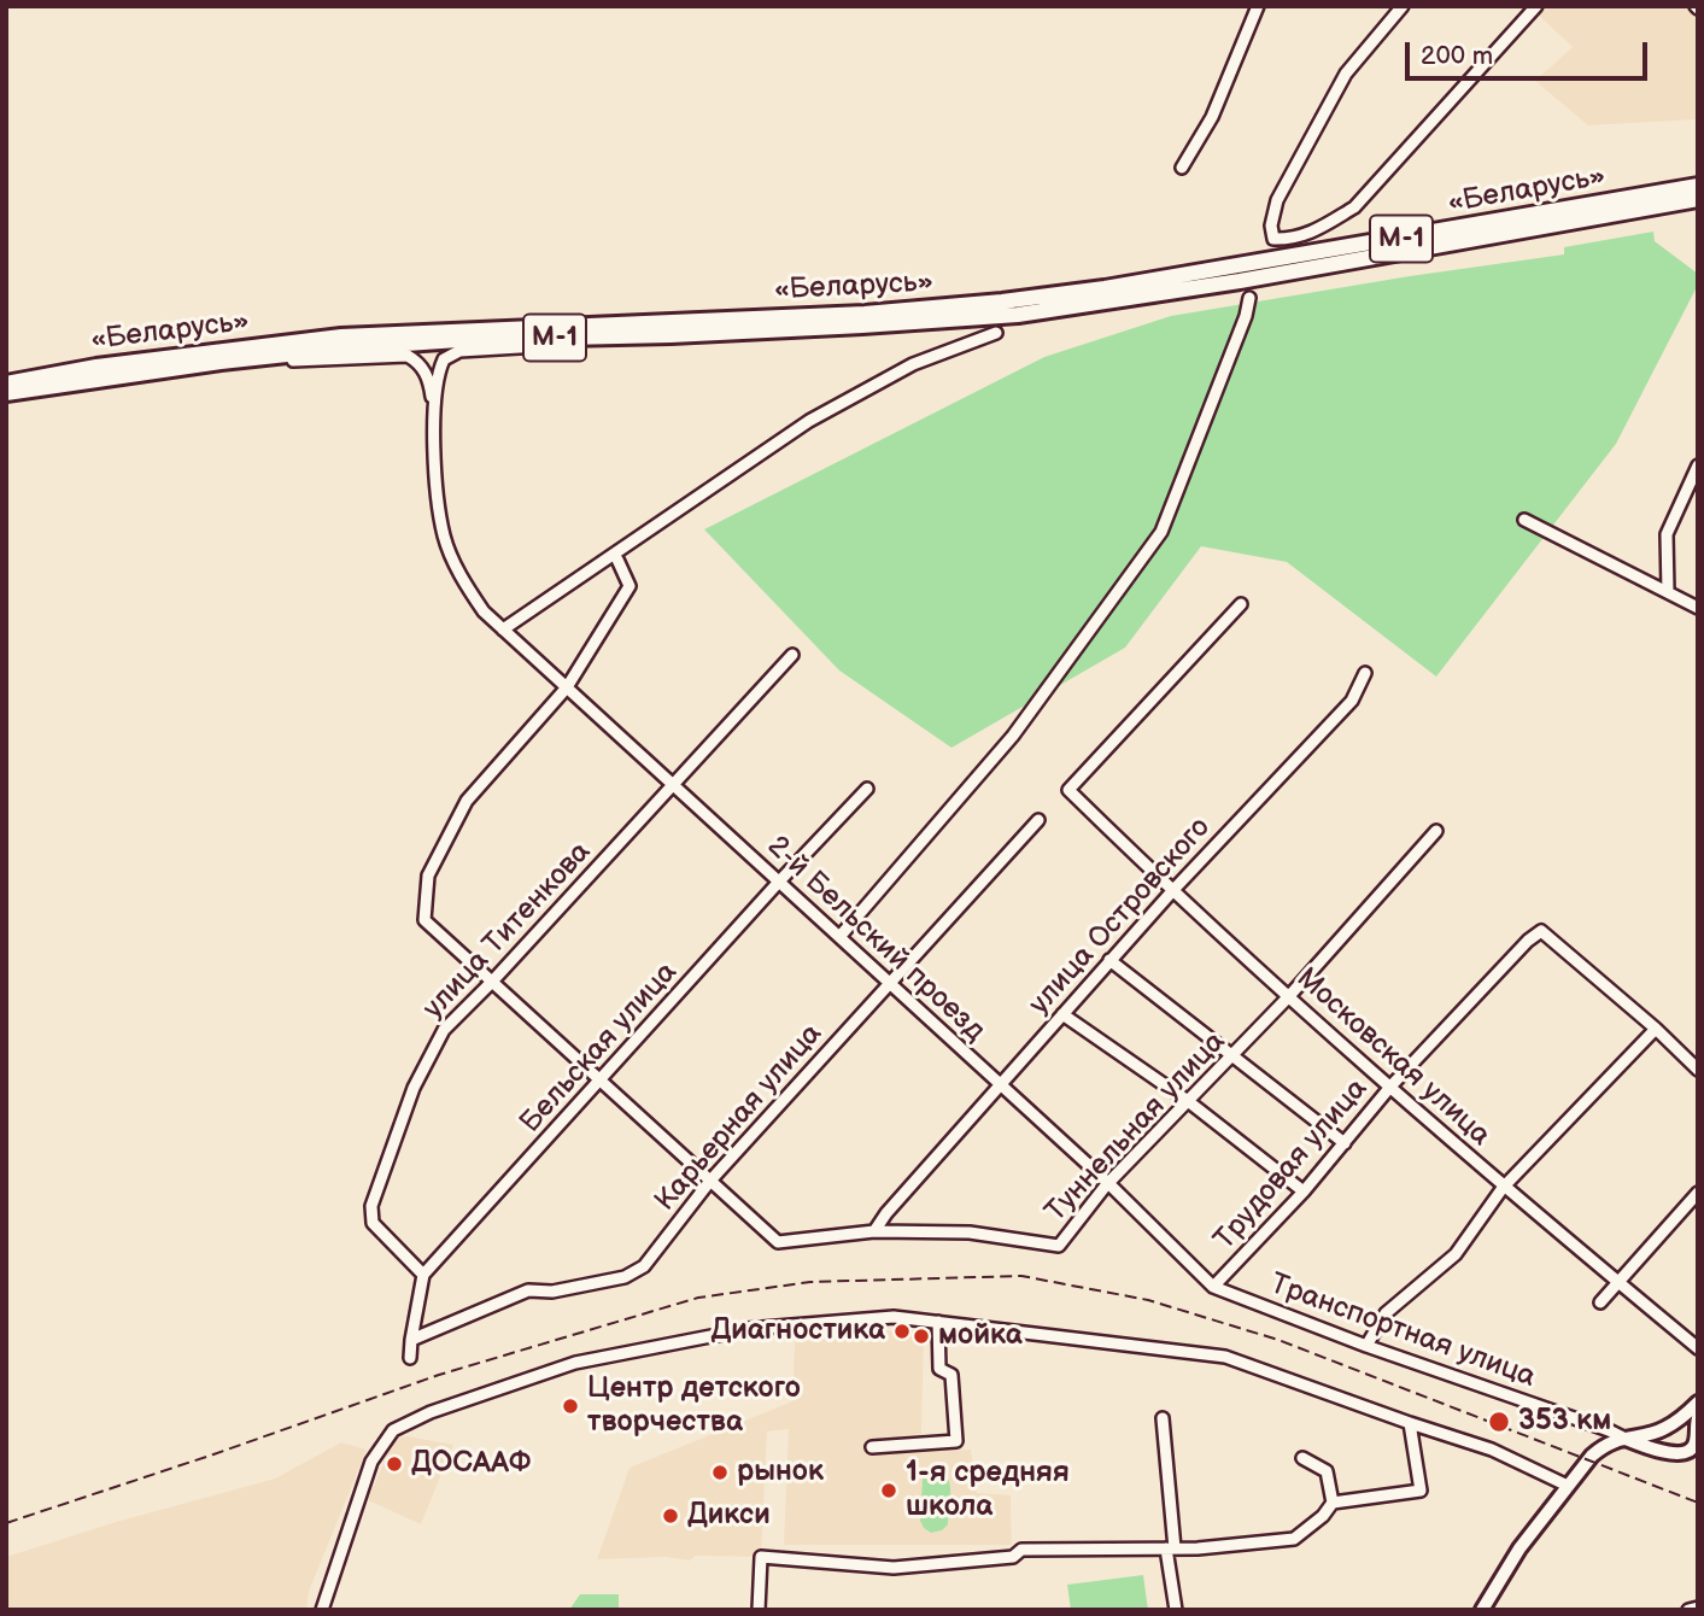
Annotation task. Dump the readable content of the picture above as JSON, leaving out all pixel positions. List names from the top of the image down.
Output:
{
  "streets": {
    "highway": ["«Беларусь»", "М-1"],
    "street": [
      "улица Островского",
      "улица Титенкова",
      "2-й Бельский проезд",
      "Бельская улица",
      "Московская улица",
      "Карьерная улица",
      "Туннельная улица",
      "Трудовая улица",
      "Транспортная улица"
    ]
  },
  "crossings": [
    ["улица Островского", "2-й Бельский проезд"],
    ["улица Островского", "Московская улица"],
    ["улица Островского", "Туннельная улица"],
    ["улица Титенкова", "2-й Бельский проезд"],
    ["улица Титенкова", "Бельская улица"],
    ["2-й Бельский проезд", "Бельская улица"],
    ["2-й Бельский проезд", "Карьерная улица"],
    ["2-й Бельский проезд", "Туннельная улица"],
    ["2-й Бельский проезд", "Трудовая улица"],
    ["2-й Бельский проезд", "Транспортная улица"],
    ["Московская улица", "Туннельная улица"],
    ["Московская улица", "Трудовая улица"],
    ["Карьерная улица", "Туннельная улица"],
    ["Трудовая улица", "Транспортная улица"]
  ],
  "places": [
    "Диагностика",
    "мойка",
    "Центр детского творчества",
    "353 км",
    "ДОСААФ",
    "рынок",
    "1-я средняя школа",
    "Дикси"
  ],
  "scale_bar": "200 m"
}
